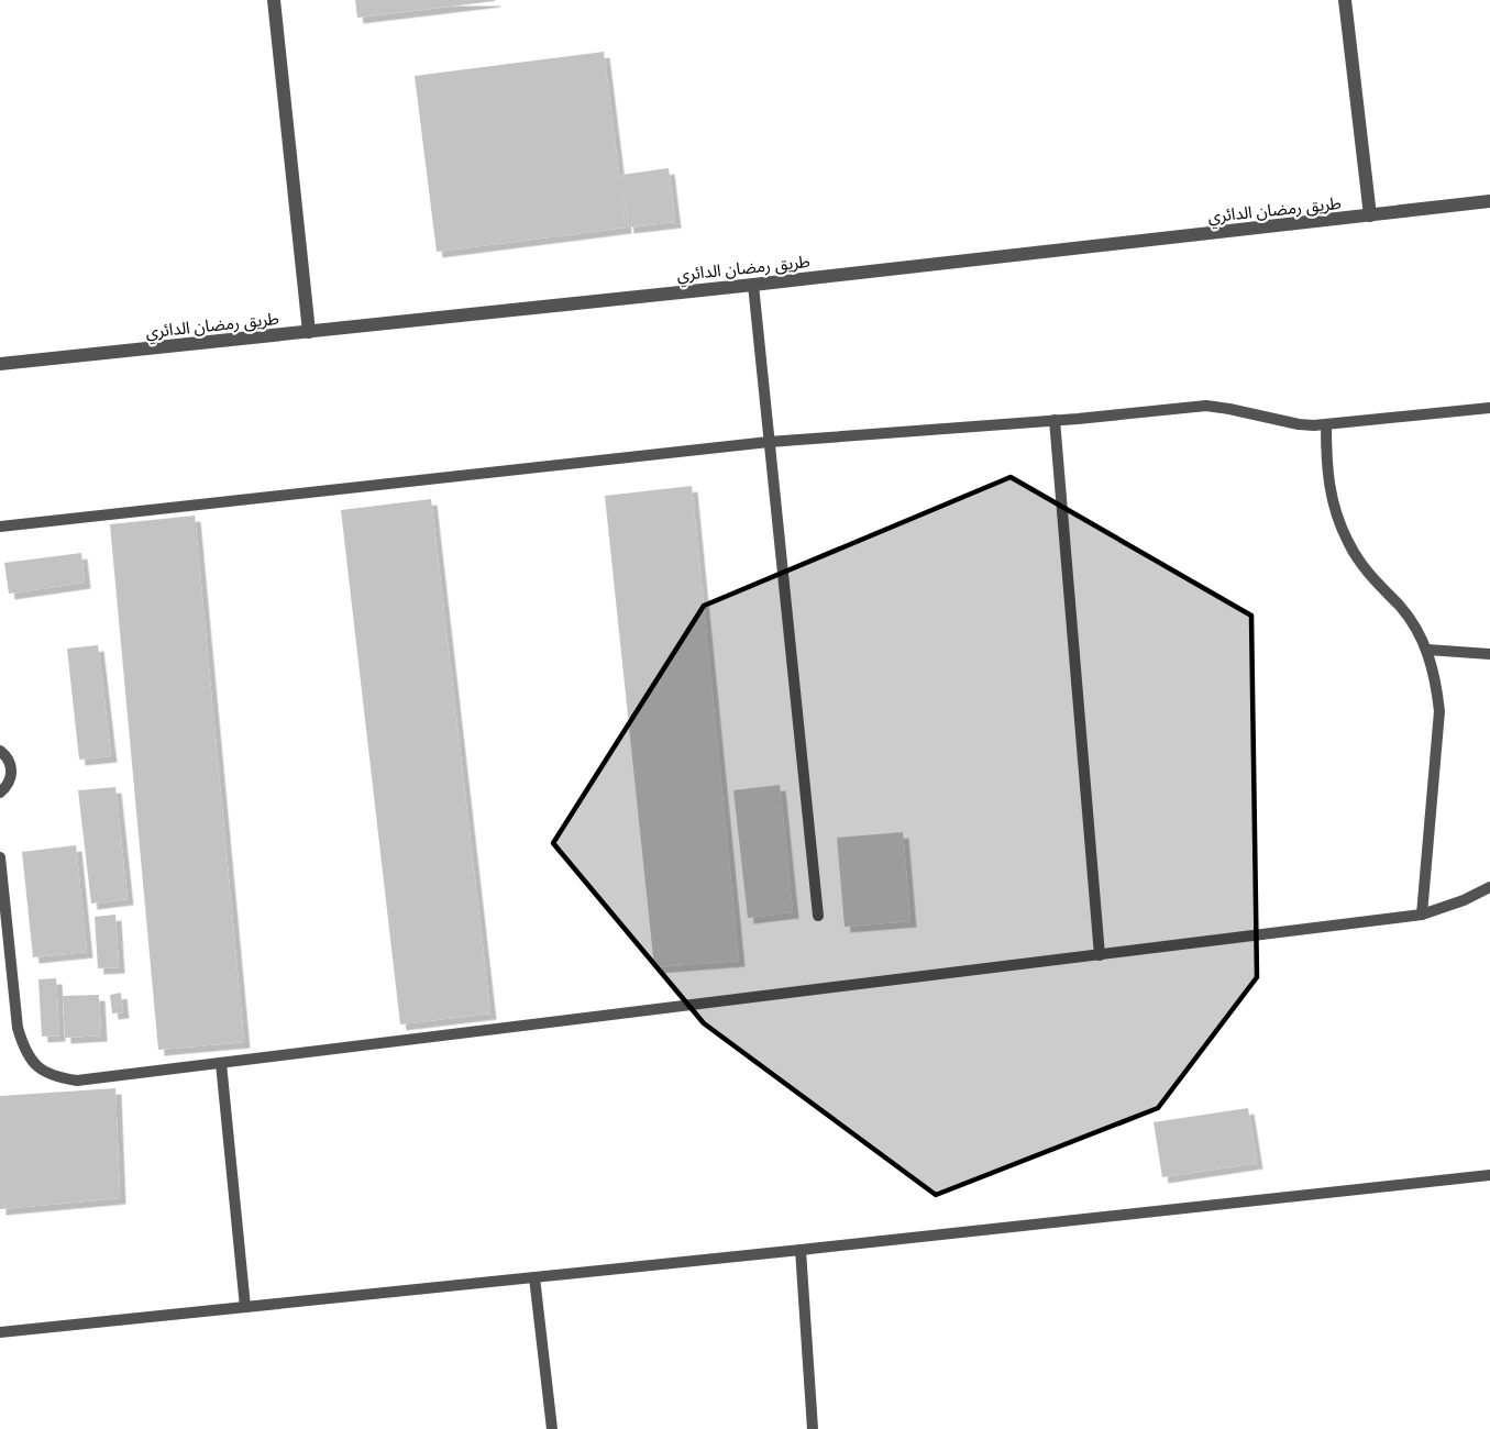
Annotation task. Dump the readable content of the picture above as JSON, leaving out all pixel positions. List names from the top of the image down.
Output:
{
  "streets": {
    "street": ["طريق رمضان الدائري"]
  }
}
